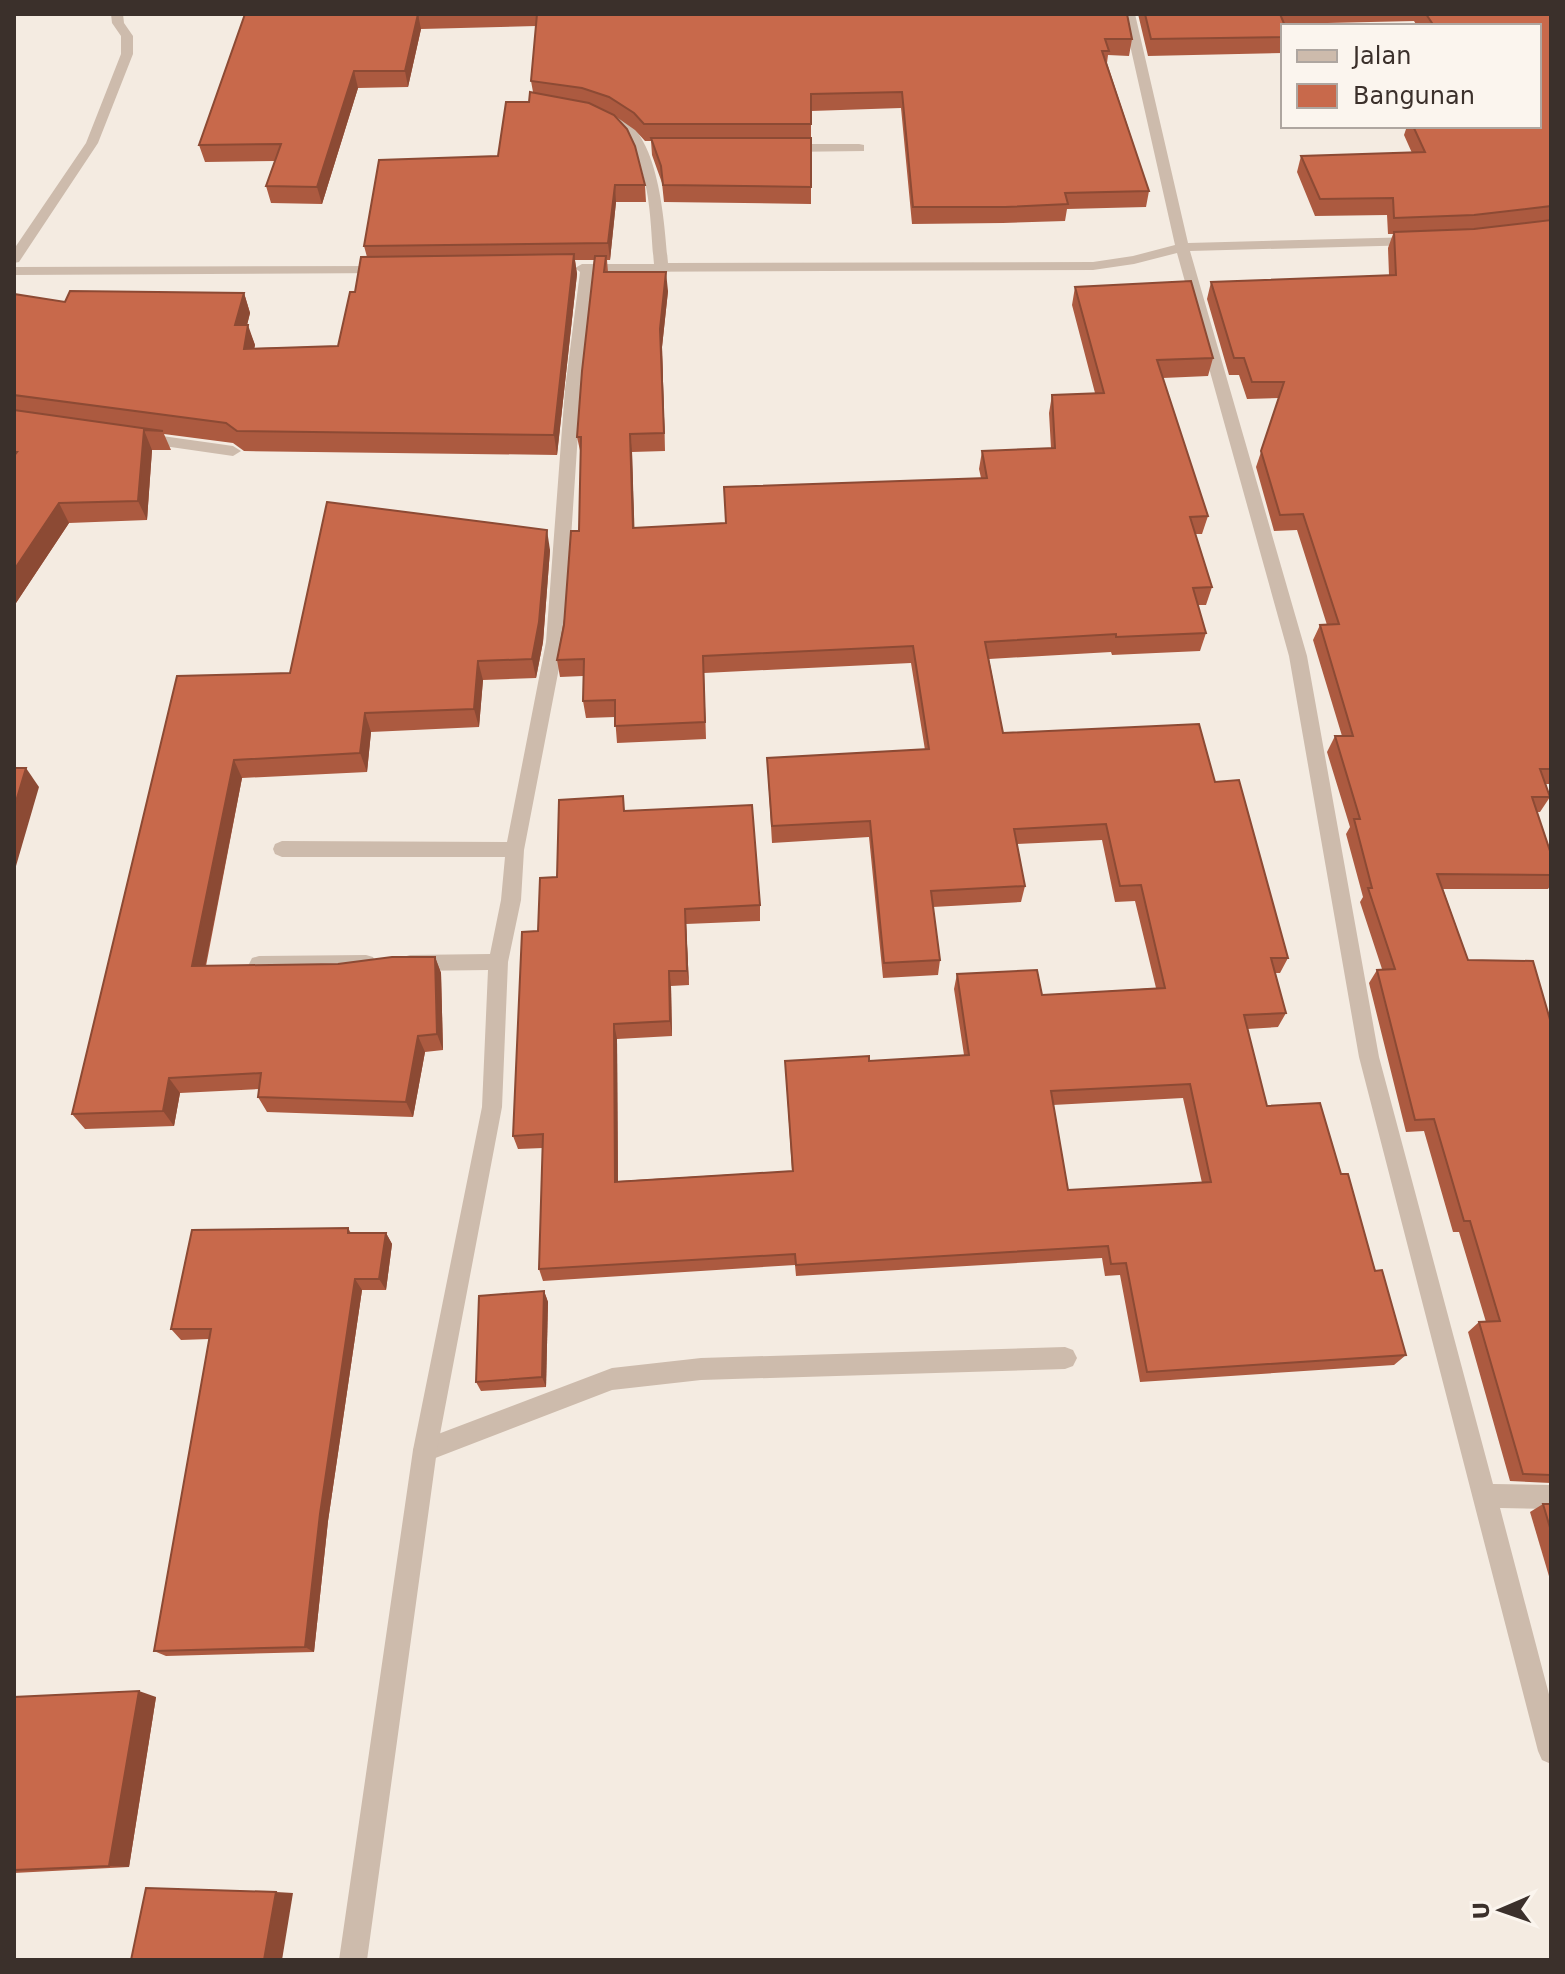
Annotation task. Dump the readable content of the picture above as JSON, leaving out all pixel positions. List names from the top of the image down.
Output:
{
  "legend": ["Jalan", "Bangunan"],
  "north": "left"
}
